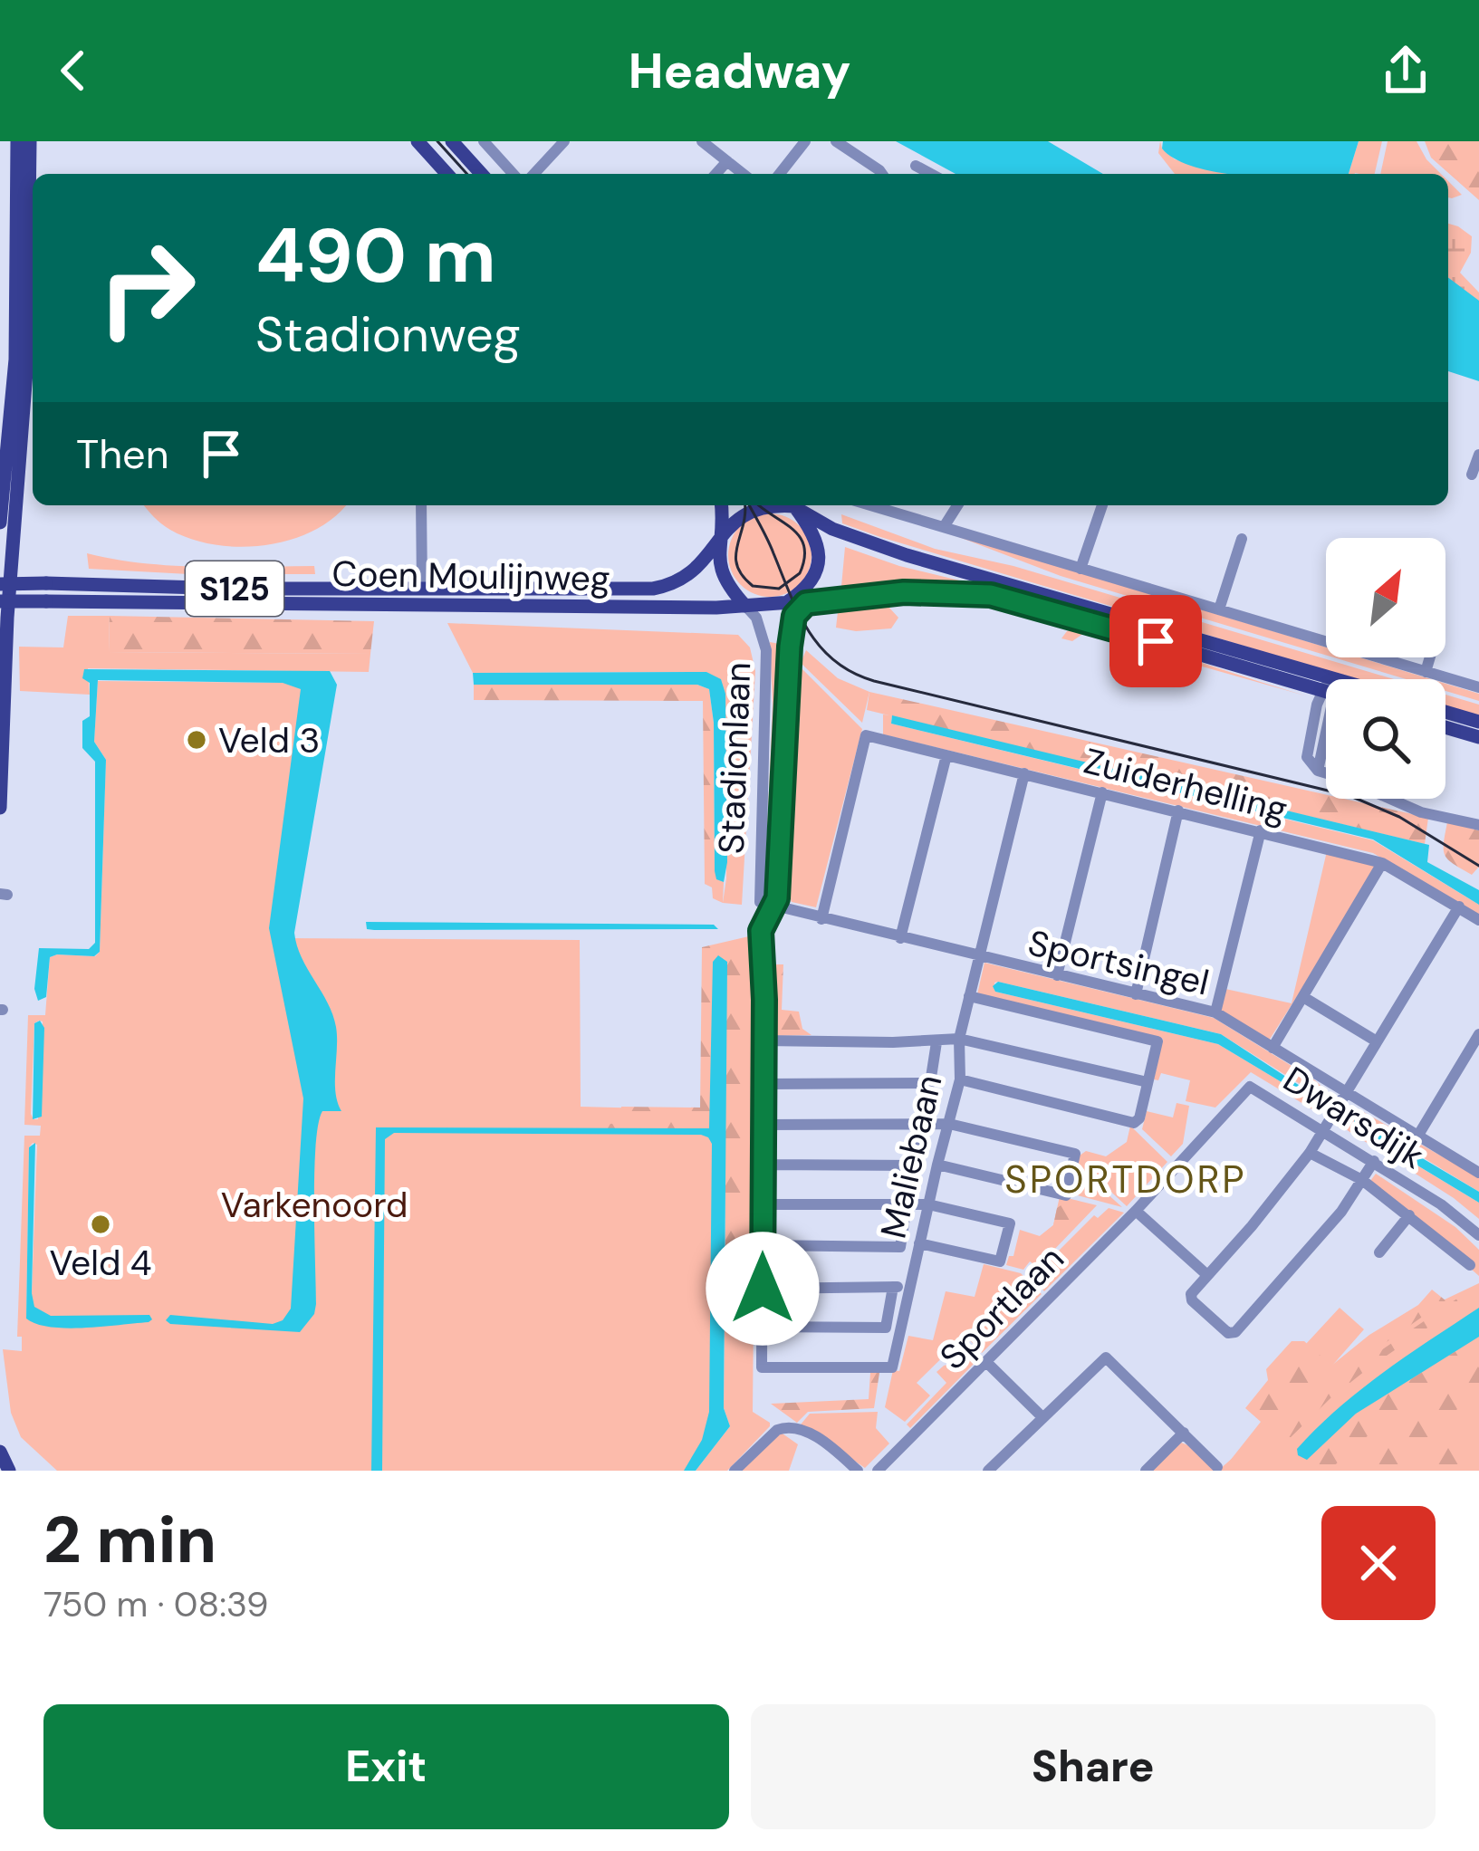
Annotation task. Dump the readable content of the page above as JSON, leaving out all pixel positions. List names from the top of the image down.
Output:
{
  "streets": {
    "main road": ["Coen Moulijnweg", "S125"],
    "street": [
      "Stadionlaan",
      "Zuiderhelling",
      "Sportsingel",
      "Dwarsdijk",
      "Maliebaan",
      "Sportlaan"
    ]
  },
  "crossings": [
    ["Coen Moulijnweg", "Stadionlaan"],
    ["Stadionlaan", "Sportsingel"],
    ["Stadionlaan", "Maliebaan"],
    ["Zuiderhelling", "Sportsingel"],
    ["Zuiderhelling", "Maliebaan"],
    ["Sportsingel", "Maliebaan"],
    ["Dwarsdijk", "Sportlaan"]
  ],
  "districts": ["SPORTDORP"],
  "parks": ["Varkenoord"],
  "places": ["Veld 3", "Veld 4"],
  "north": "top right",
  "page": {
    "header": "Headway",
    "turn": ["490 m", "Stadionweg"],
    "then": "Then",
    "heading": ["2 min", "750 m · 08:39"],
    "buttons": ["Exit", "Share"]
  }
}
